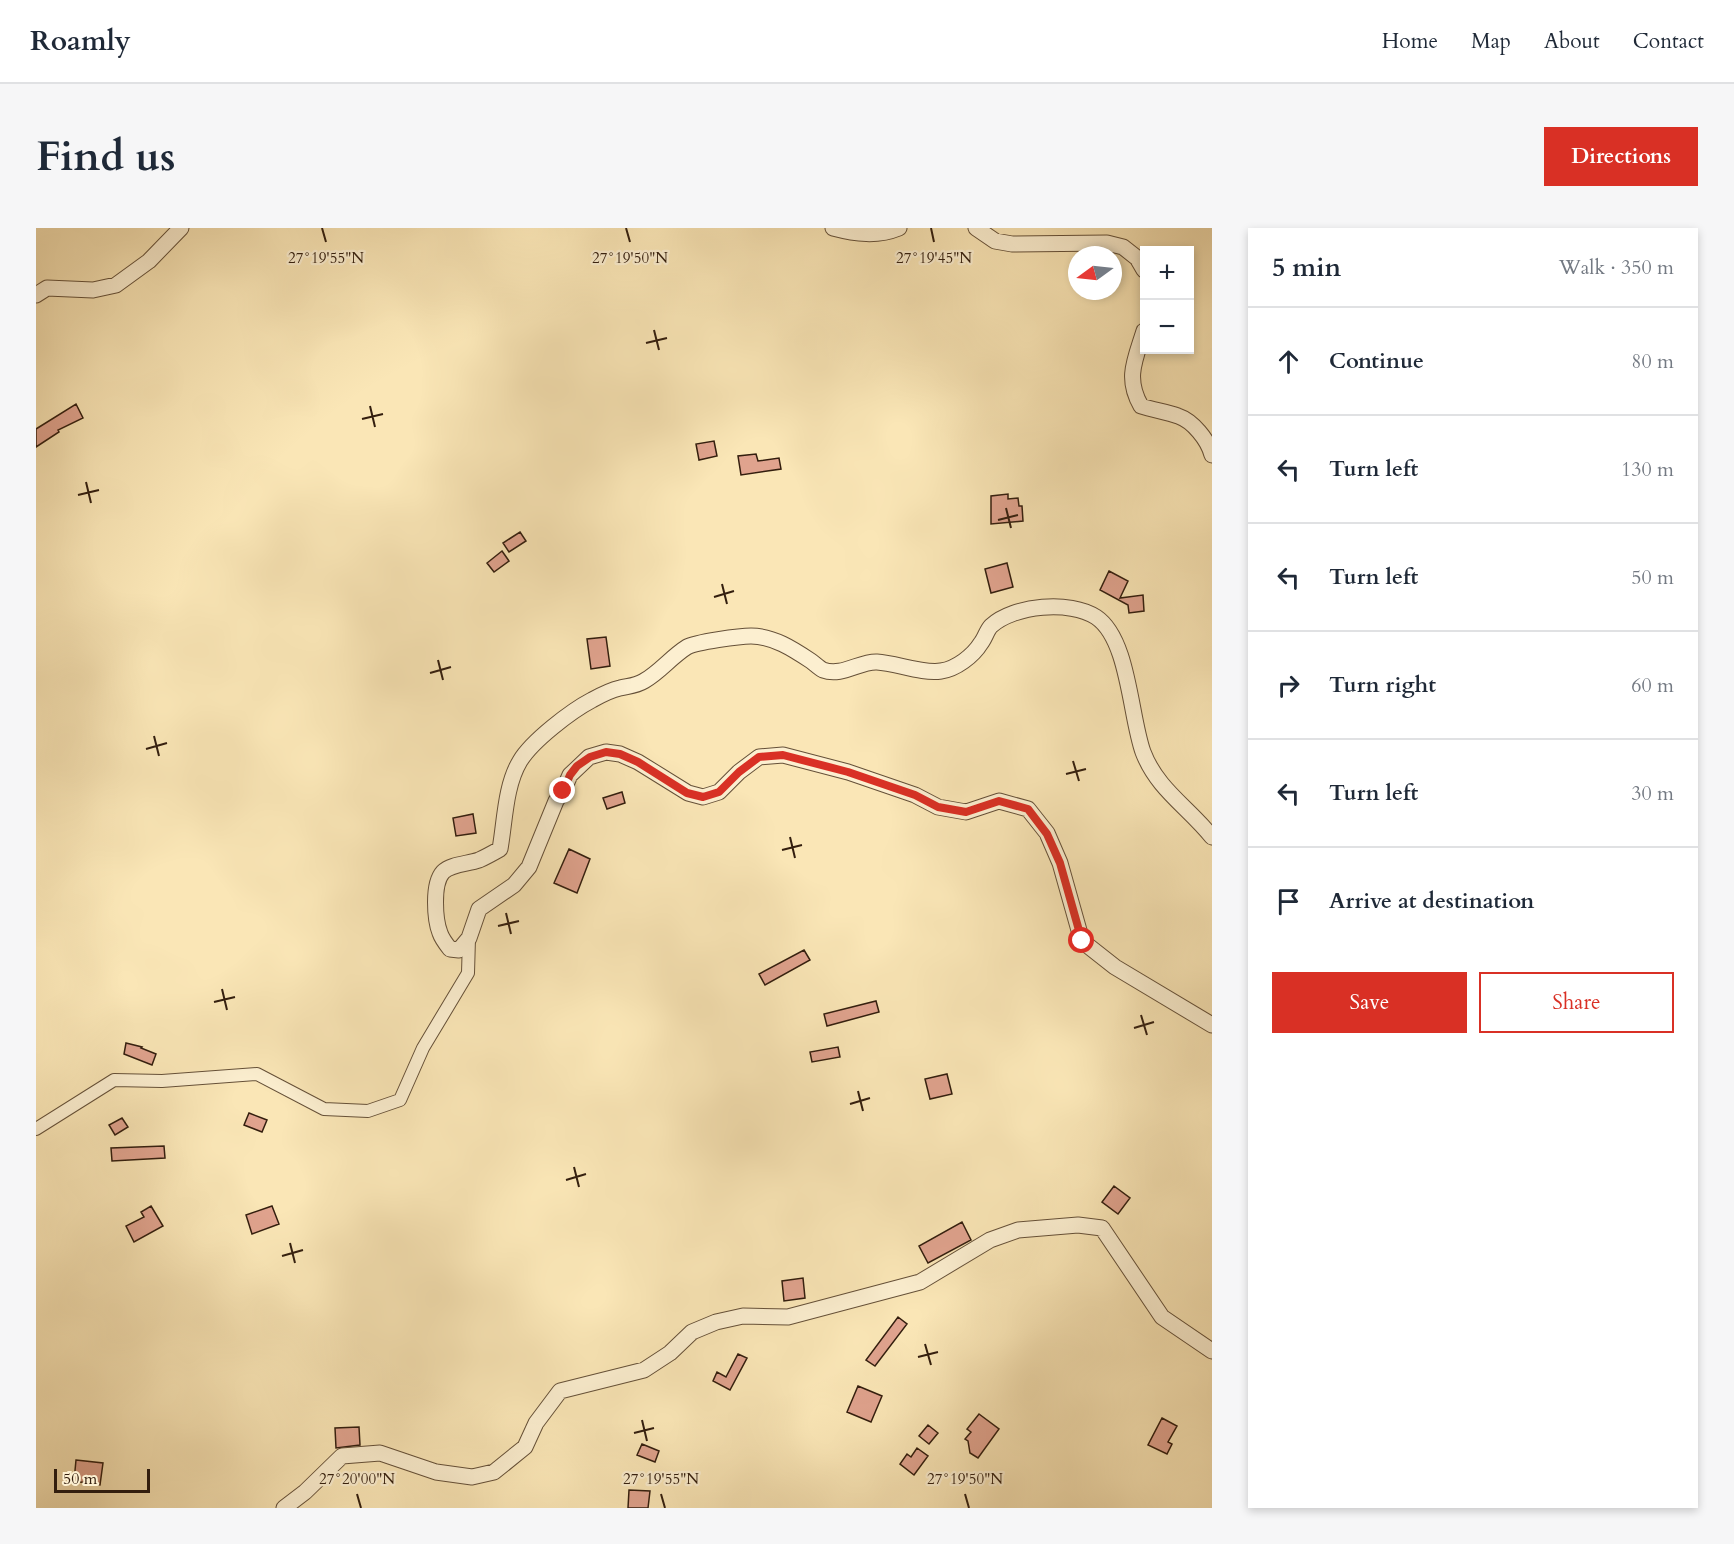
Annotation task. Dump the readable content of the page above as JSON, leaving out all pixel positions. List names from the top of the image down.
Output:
{
  "scale_bar": "50 m",
  "north": "left",
  "page": {
    "header": "Roamly",
    "nav": [
      "Home",
      "Map",
      "About",
      "Contact"
    ],
    "buttons": [
      "Directions",
      ["Save", "Share"]
    ],
    "title": "Find us",
    "heading": ["5 min", "Walk · 350 m"],
    "map_buttons": ["+", "−"],
    "list": [
      ["Continue", "80 m"],
      ["Turn left", "130 m"],
      ["Turn left", "50 m"],
      ["Turn right", "60 m"],
      ["Turn left", "30 m"],
      "Arrive at destination"
    ],
    "scale": "50 m"
  },
  "coordinates": [
    "27°19'45\"N",
    "27°19'55\"N",
    "27°19'50\"N",
    "27°20'00\"N"
  ]
}
